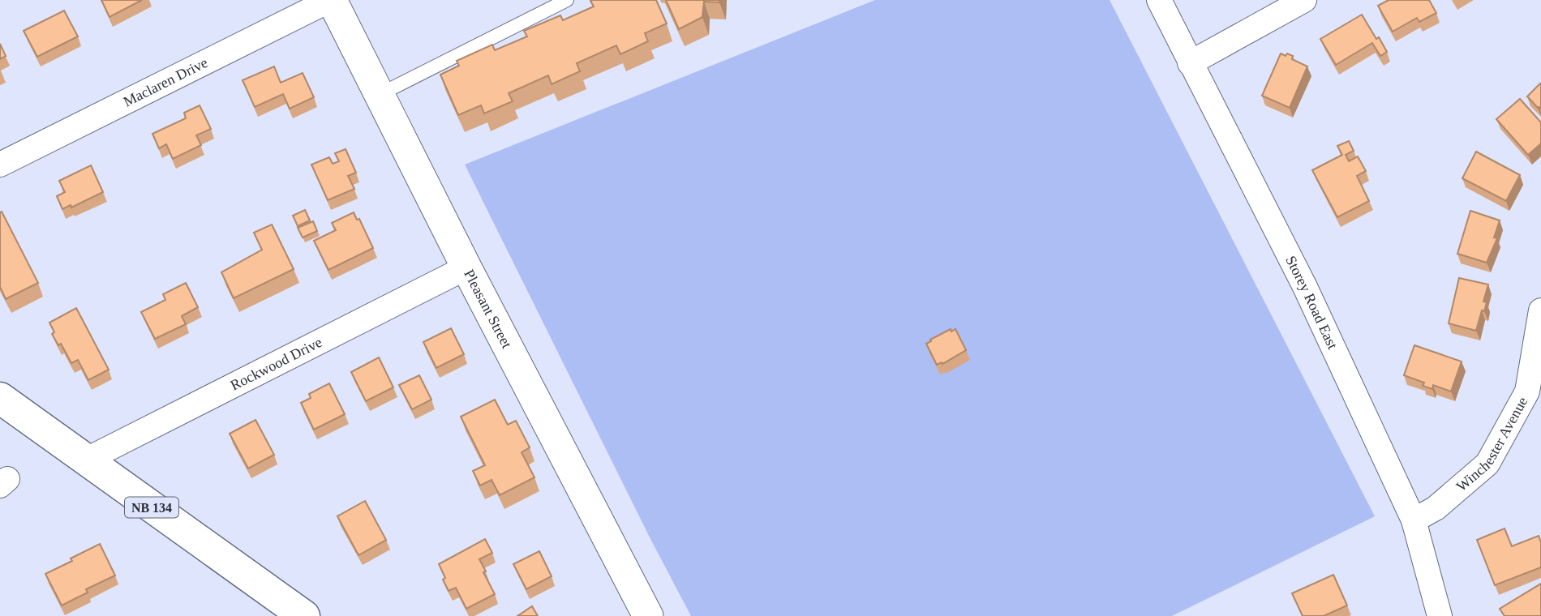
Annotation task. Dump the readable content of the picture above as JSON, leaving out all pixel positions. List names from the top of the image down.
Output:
{
  "streets": {
    "main road": ["NB 134"],
    "street": [
      "Maclaren Drive",
      "Storey Road East",
      "Pleasant Street",
      "Rockwood Drive",
      "Winchester Avenue"
    ]
  },
  "crossings": [
    ["Maclaren Drive", "Pleasant Street"],
    ["Storey Road East", "Winchester Avenue"],
    ["Pleasant Street", "Rockwood Drive"],
    ["Rockwood Drive", "NB 134"]
  ]
}
